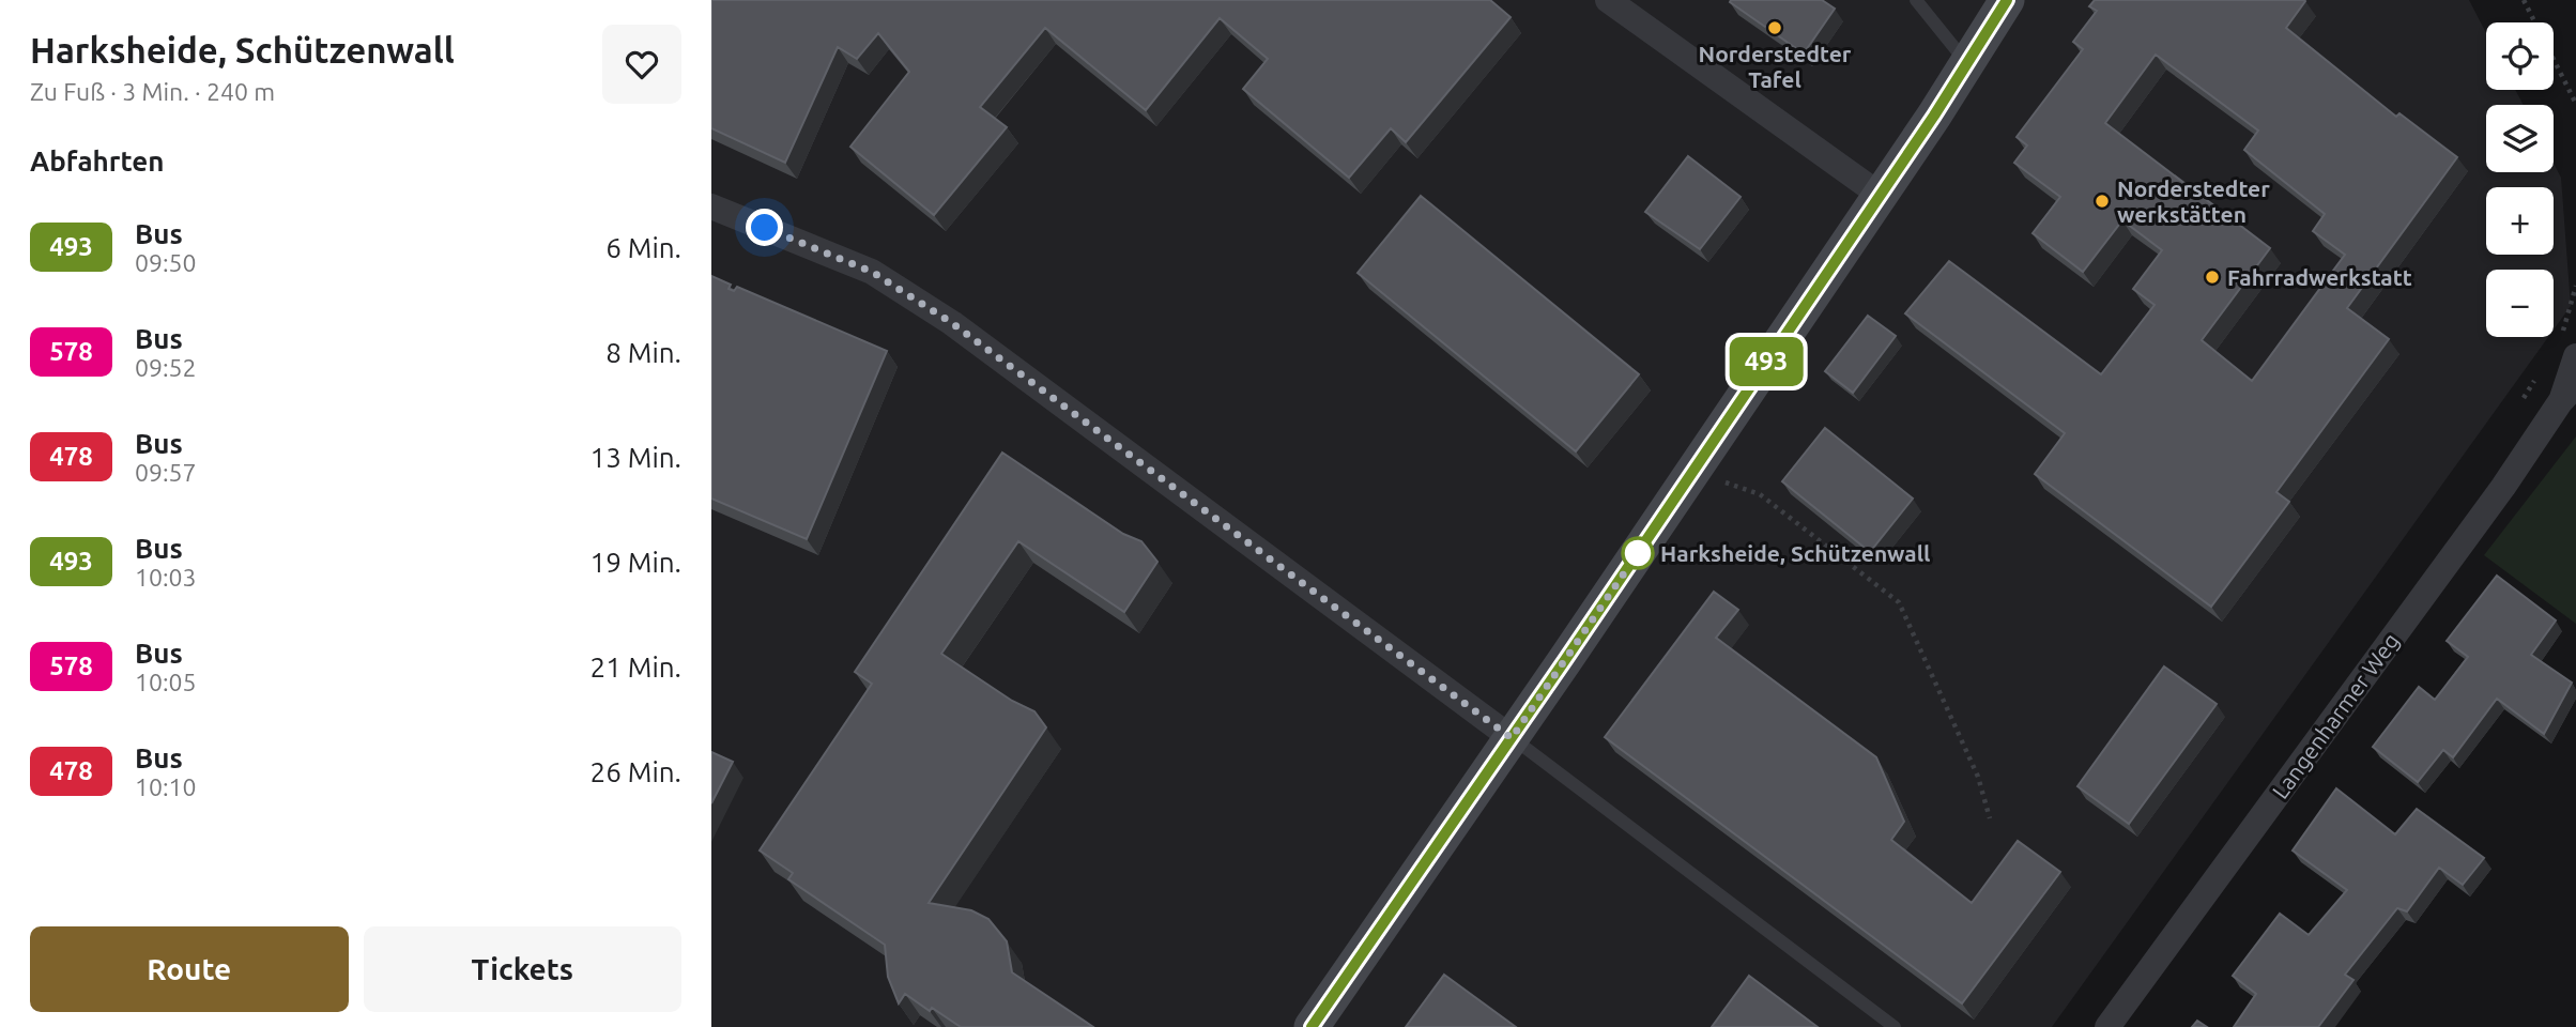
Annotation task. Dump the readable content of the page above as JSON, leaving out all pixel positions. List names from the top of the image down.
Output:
{
  "streets": {
    "street": ["Langenharmer Weg"]
  },
  "places": [
    "Norderstedter Tafel",
    "Norderstedter werkstätten",
    "Fahrradwerkstatt",
    "Harksheide, Schützenwall"
  ],
  "lines": ["bus line 493"],
  "page": {
    "heading": [
      ["Harksheide, Schützenwall", "Zu Fuß · 3 Min. · 240 m"],
      "Abfahrten"
    ],
    "on_map": "493",
    "map_buttons": ["+", "−"],
    "list": [
      {
        "mark": "493",
        "name": "Bus",
        "note": "09:50",
        "value": "6 Min."
      },
      {
        "mark": "578",
        "name": "Bus",
        "note": "09:52",
        "value": "8 Min."
      },
      {
        "mark": "478",
        "name": "Bus",
        "note": "09:57",
        "value": "13 Min."
      },
      {
        "mark": "493",
        "name": "Bus",
        "note": "10:03",
        "value": "19 Min."
      },
      {
        "mark": "578",
        "name": "Bus",
        "note": "10:05",
        "value": "21 Min."
      },
      {
        "mark": "478",
        "name": "Bus",
        "note": "10:10",
        "value": "26 Min."
      }
    ],
    "buttons": ["Route", "Tickets"]
  }
}
